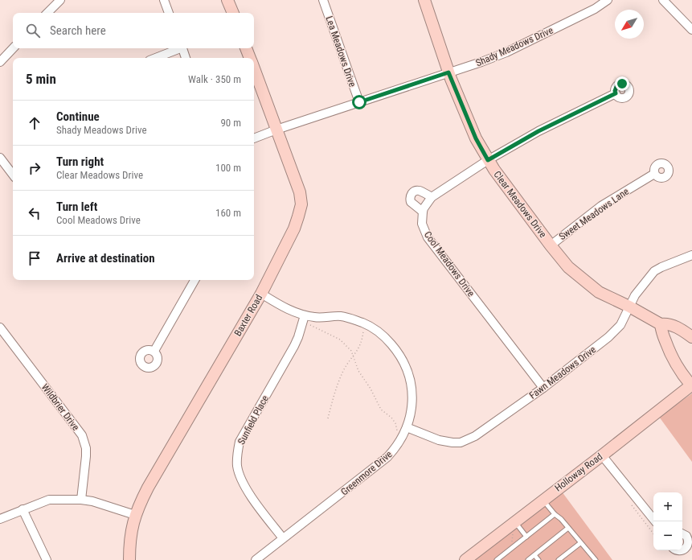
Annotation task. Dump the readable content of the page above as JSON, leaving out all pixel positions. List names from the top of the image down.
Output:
{
  "streets": {
    "street": [
      "Shady Meadows Drive",
      "Lea Meadows Drive",
      "Clear Meadows Drive",
      "Sweet Meadows Lane",
      "Cool Meadows Drive",
      "Baxter Road",
      "Fawn Meadows Drive",
      "Wildbrier Drive",
      "Sunfield Place",
      "Holloway Road",
      "Greenmore Drive"
    ]
  },
  "crossings": [
    ["Shady Meadows Drive", "Lea Meadows Drive"],
    ["Shady Meadows Drive", "Clear Meadows Drive"],
    ["Shady Meadows Drive", "Baxter Road"],
    ["Clear Meadows Drive", "Sweet Meadows Lane"],
    ["Clear Meadows Drive", "Fawn Meadows Drive"],
    ["Cool Meadows Drive", "Fawn Meadows Drive"],
    ["Baxter Road", "Greenmore Drive"],
    ["Fawn Meadows Drive", "Greenmore Drive"],
    ["Sunfield Place", "Greenmore Drive"]
  ],
  "north": "bottom left",
  "page": {
    "search": "Search here",
    "heading": ["5 min", "Walk · 350 m"],
    "list": [
      ["Continue", "Shady Meadows Drive", "90 m"],
      ["Turn right", "Clear Meadows Drive", "100 m"],
      ["Turn left", "Cool Meadows Drive", "160 m"],
      "Arrive at destination"
    ],
    "map_buttons": ["+", "−"]
  }
}
